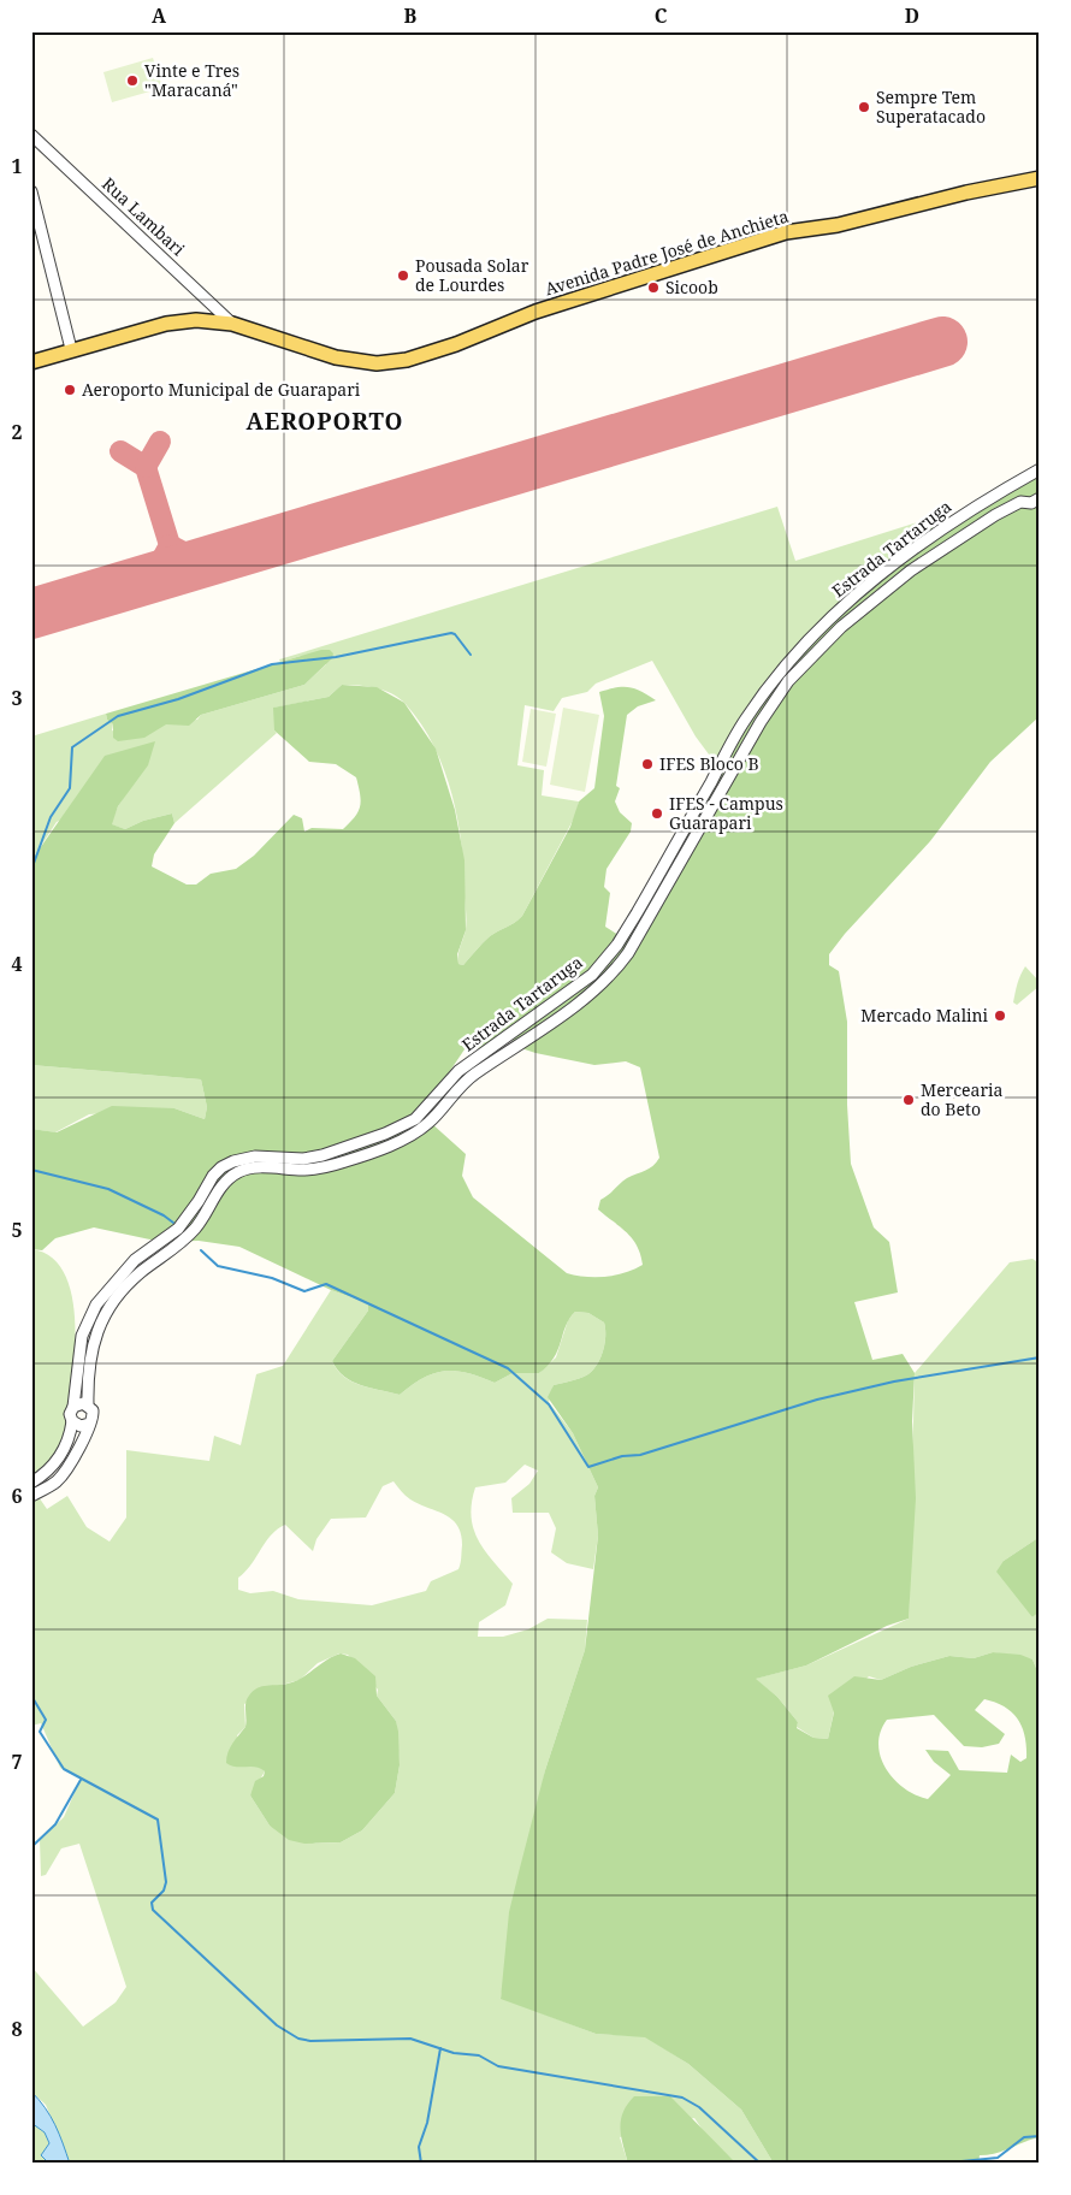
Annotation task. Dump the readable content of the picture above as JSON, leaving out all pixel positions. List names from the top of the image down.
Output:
{
  "streets": {
    "main road": ["Avenida Padre José de Anchieta"],
    "street": ["Rua Lambari", "Estrada Tartaruga"]
  },
  "crossings": [
    ["Rua Lambari", "Avenida Padre José de Anchieta"]
  ],
  "districts": ["AEROPORTO"],
  "places": [
    "Vinte e Tres \"Maracaná\"",
    "Sempre Tem Superatacado",
    "Pousada Solar de Lourdes",
    "Sicoob",
    "Aeroporto Municipal de Guarapari",
    "IFES Bloco B",
    "IFES - Campus Guarapari",
    "Mercado Malini",
    "Mercearia do Beto"
  ],
  "grid": {
    "columns": [
      "A",
      "B",
      "C",
      "D"
    ],
    "rows": [
      "1",
      "2",
      "3",
      "4",
      "5",
      "6",
      "7",
      "8"
    ]
  }
}
